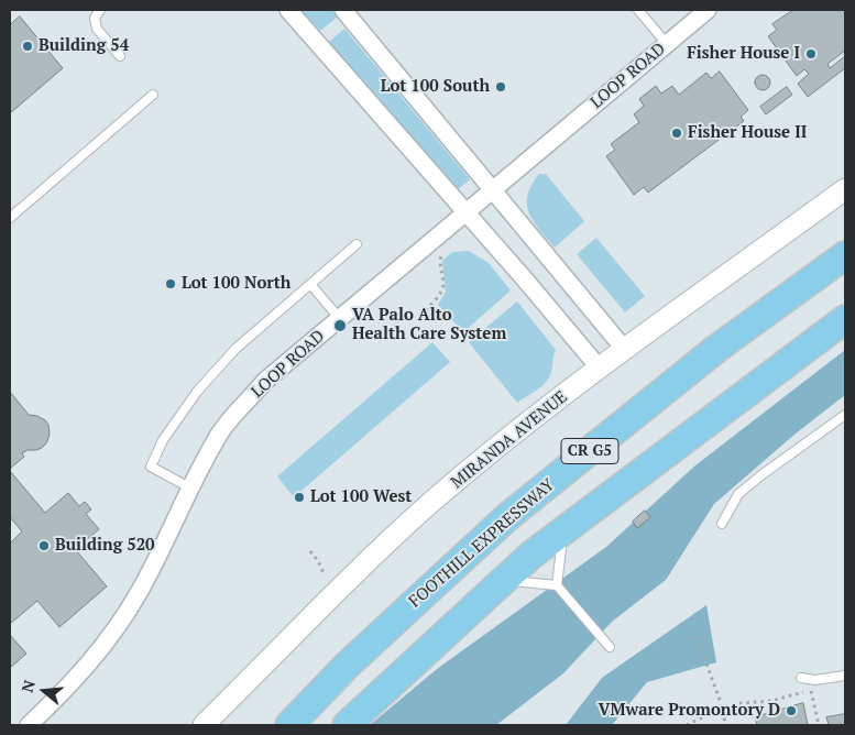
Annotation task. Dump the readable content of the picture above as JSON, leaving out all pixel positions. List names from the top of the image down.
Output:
{
  "streets": {
    "highway": ["CR G5", "FOOTHILL EXPRESSWAY"],
    "street": ["LOOP ROAD", "MIRANDA AVENUE"]
  },
  "places": [
    "Building 54",
    "Fisher House I",
    "Lot 100 South",
    "Fisher House II",
    "Lot 100 North",
    "VA Palo Alto Health Care System",
    "Lot 100 West",
    "Building 520",
    "VMware Promontory D"
  ],
  "north": "left"
}
